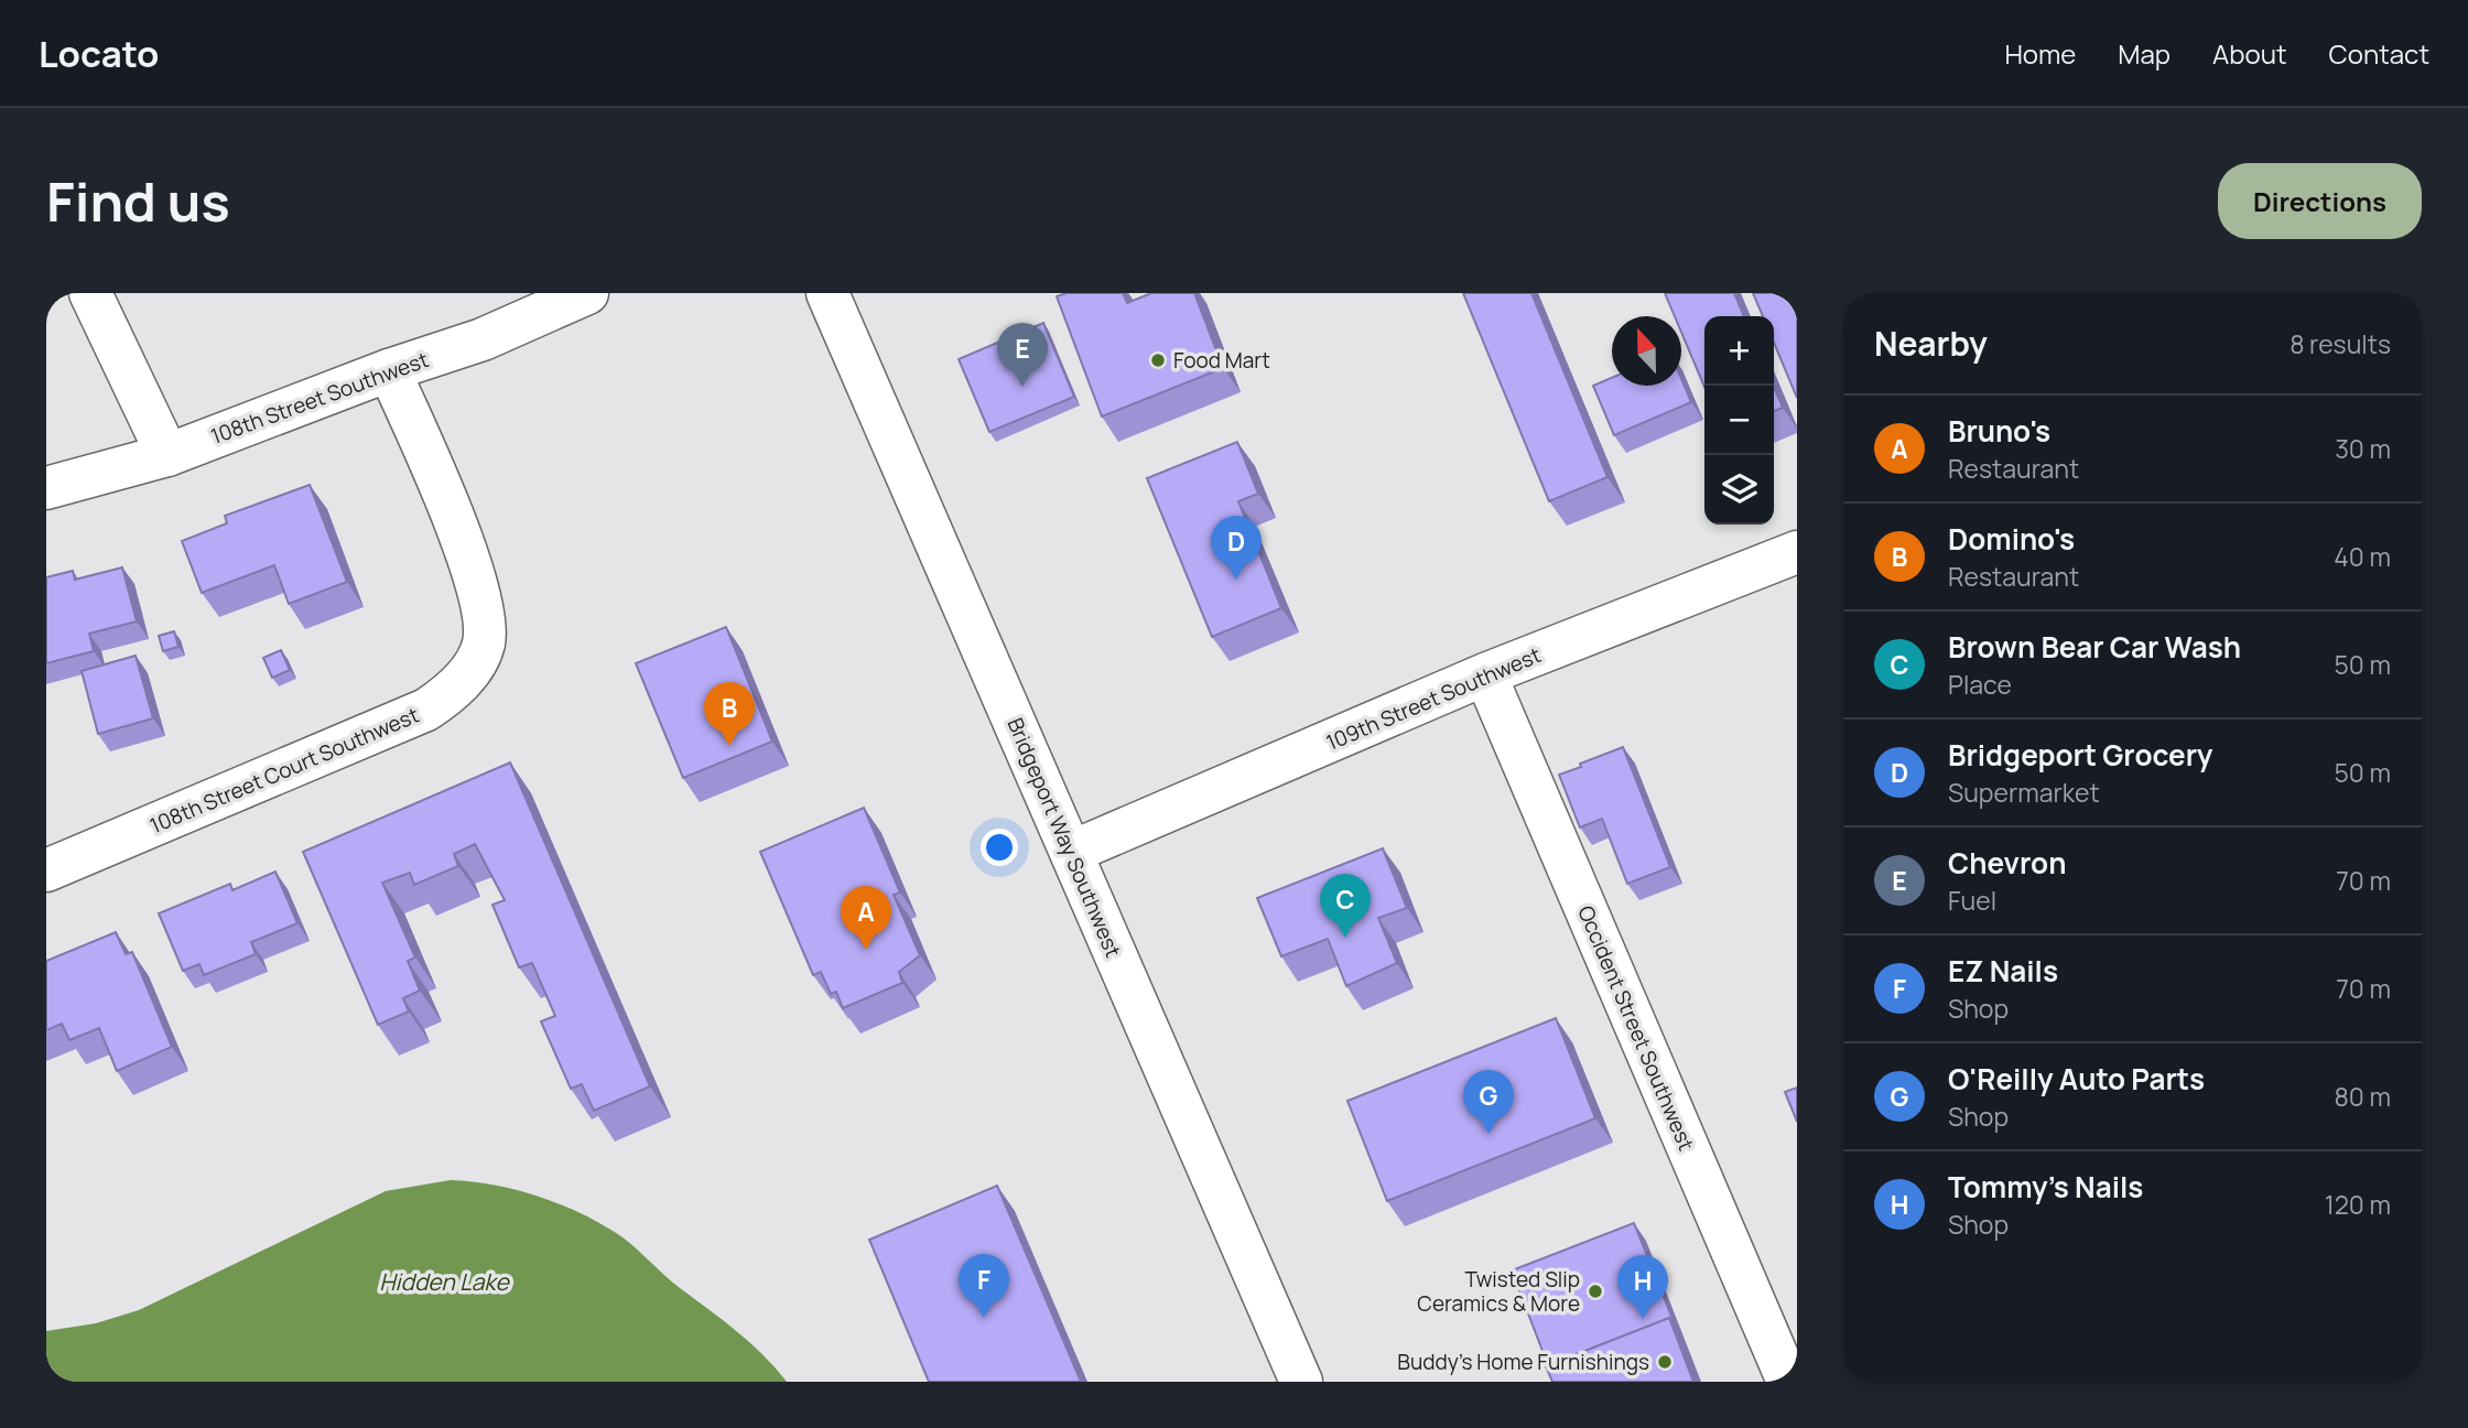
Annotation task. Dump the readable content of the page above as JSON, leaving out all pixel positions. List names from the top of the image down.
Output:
{
  "streets": {
    "street": [
      "108th Street Southwest",
      "109th Street Southwest",
      "108th Street Court Southwest",
      "Bridgeport Way Southwest",
      "Occident Street Southwest"
    ]
  },
  "crossings": [
    ["108th Street Southwest", "108th Street Court Southwest"],
    ["109th Street Southwest", "Bridgeport Way Southwest"],
    ["109th Street Southwest", "Occident Street Southwest"]
  ],
  "water": ["Hidden Lake"],
  "places": ["Food Mart", "Twisted Slip Ceramics & More", "Buddy's Home Furnishings"],
  "north": "top",
  "page": {
    "header": "Locato",
    "nav": [
      "Home",
      "Map",
      "About",
      "Contact"
    ],
    "buttons": "Directions",
    "title": "Find us",
    "heading": ["Nearby", "8 results"],
    "map_buttons": ["+", "−"],
    "pins": [
      "E",
      "D",
      "B",
      "C",
      "A",
      "G",
      "F",
      "H"
    ],
    "list": [
      {
        "mark": "A",
        "name": "Bruno's",
        "note": "Restaurant",
        "value": "30 m"
      },
      {
        "mark": "B",
        "name": "Domino's",
        "note": "Restaurant",
        "value": "40 m"
      },
      {
        "mark": "C",
        "name": "Brown Bear Car Wash",
        "note": "Place",
        "value": "50 m"
      },
      {
        "mark": "D",
        "name": "Bridgeport Grocery",
        "note": "Supermarket",
        "value": "50 m"
      },
      {
        "mark": "E",
        "name": "Chevron",
        "note": "Fuel",
        "value": "70 m"
      },
      {
        "mark": "F",
        "name": "EZ Nails",
        "note": "Shop",
        "value": "70 m"
      },
      {
        "mark": "G",
        "name": "O'Reilly Auto Parts",
        "note": "Shop",
        "value": "80 m"
      },
      {
        "mark": "H",
        "name": "Tommy's Nails",
        "note": "Shop",
        "value": "120 m"
      }
    ]
  }
}
